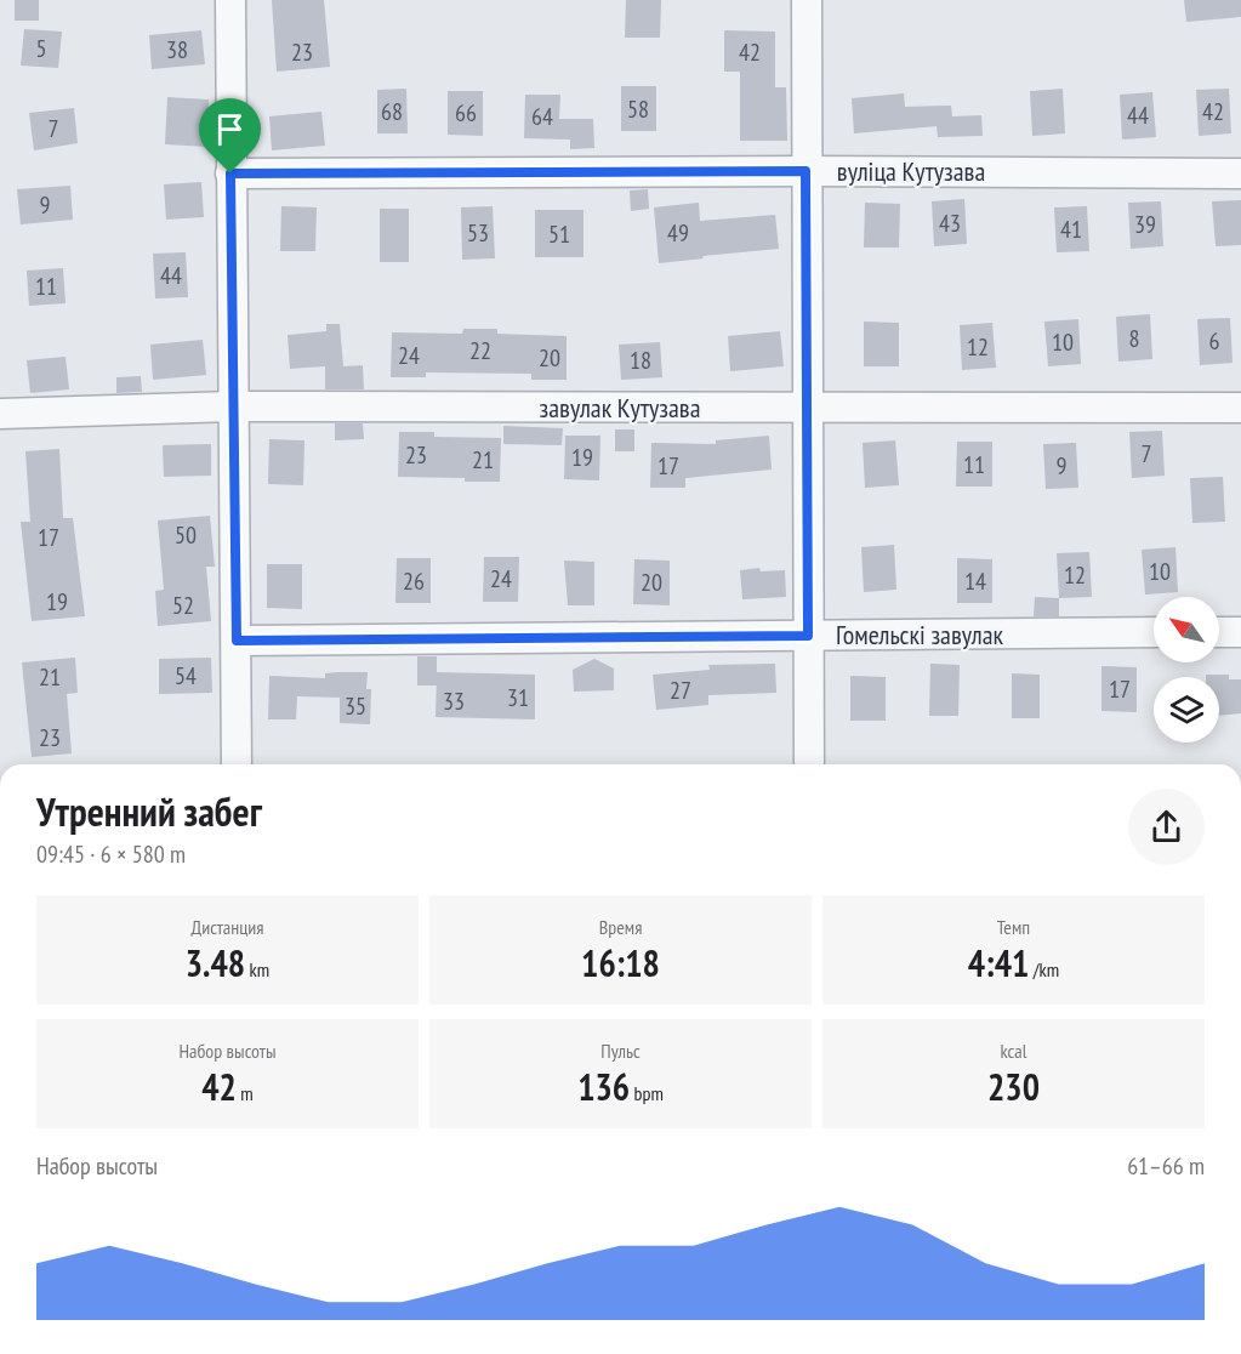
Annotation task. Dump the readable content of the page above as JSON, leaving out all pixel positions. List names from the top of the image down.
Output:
{
  "streets": {
    "street": ["вуліца Кутузава", "завулак Кутузава", "Гомельскі завулак"]
  },
  "house_numbers": [
    "5",
    "38",
    "23",
    "42",
    "58",
    "68",
    "42",
    "66",
    "44",
    "64",
    "7",
    "9",
    "43",
    "39",
    "41",
    "53",
    "49",
    "51",
    "44",
    "11",
    "8",
    "6",
    "10",
    "12",
    "22",
    "24",
    "20",
    "18",
    "7",
    "23",
    "19",
    "21",
    "11",
    "17",
    "9",
    "50",
    "17",
    "10",
    "12",
    "24",
    "26",
    "14",
    "20",
    "19",
    "52",
    "54",
    "21",
    "17",
    "27",
    "31",
    "33",
    "35",
    "23"
  ],
  "north": "top left",
  "page": {
    "heading": ["Утренний забег", "09:45 · 6 × 580 m"],
    "stats": [
      ["Дистанция", "3.48 km"],
      ["Время", "16:18"],
      ["Темп", "4:41 /km"],
      ["Набор высоты", "42 m"],
      ["Пульс", "136 bpm"],
      ["kcal", "230"]
    ],
    "chart": ["Набор высоты", "61–66 m"]
  }
}
